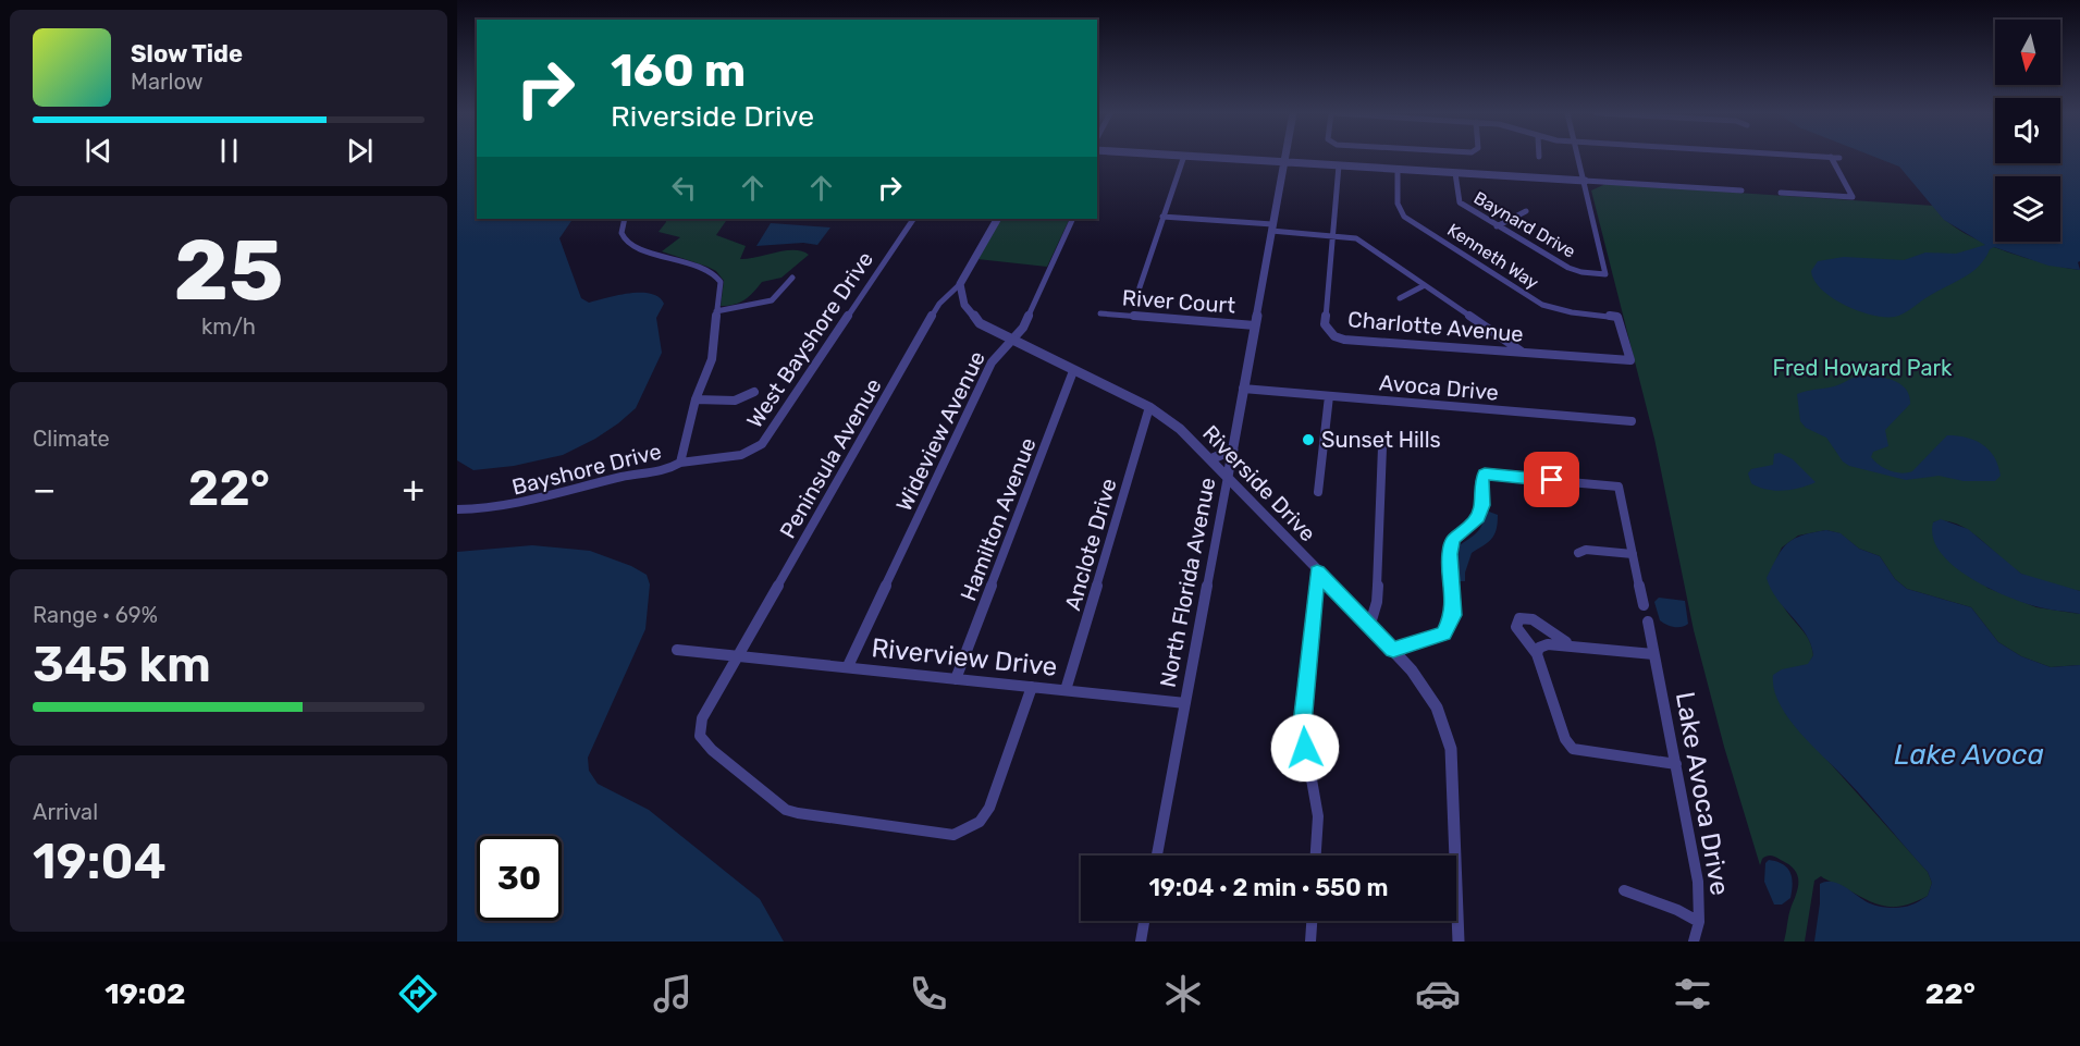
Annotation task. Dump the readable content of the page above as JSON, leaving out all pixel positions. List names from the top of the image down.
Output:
{
  "streets": {
    "street": [
      "Baynard Drive",
      "Kenneth Way",
      "River Court",
      "Charlotte Avenue",
      "West Bayshore Drive",
      "Avoca Drive",
      "Wideview Avenue",
      "Peninsula Avenue",
      "Bayshore Drive",
      "Riverside Drive",
      "Hamilton Avenue",
      "Anclote Drive",
      "North Florida Avenue",
      "Riverview Drive",
      "Lake Avoca Drive"
    ]
  },
  "crossings": [
    ["Kenneth Way", "Charlotte Avenue"],
    ["River Court", "North Florida Avenue"],
    ["West Bayshore Drive", "Bayshore Drive"],
    ["Avoca Drive", "North Florida Avenue"],
    ["Wideview Avenue", "Riverside Drive"],
    ["Wideview Avenue", "Riverview Drive"],
    ["Peninsula Avenue", "Riverside Drive"],
    ["Peninsula Avenue", "Riverview Drive"],
    ["Riverside Drive", "Hamilton Avenue"],
    ["Riverside Drive", "Anclote Drive"],
    ["Riverside Drive", "North Florida Avenue"],
    ["Hamilton Avenue", "Riverview Drive"],
    ["Anclote Drive", "Riverview Drive"],
    ["North Florida Avenue", "Riverview Drive"]
  ],
  "water": ["Lake Avoca"],
  "parks": ["Fred Howard Park"],
  "places": ["Sunset Hills"],
  "north": "bottom",
  "page": {
    "turn": ["160 m", "Riverside Drive"],
    "song": ["Slow Tide", "Marlow"],
    "tile": [
      ["25", "km/h"],
      "Climate",
      ["Range · 69%", "345 km"],
      ["Arrival", "19:04"]
    ],
    "heat": ["−", "22°", "+"],
    "limit": "30",
    "trip": "19:04 · 2 min · 550 m",
    "tabs": ["19:02", "22°"]
  }
}
